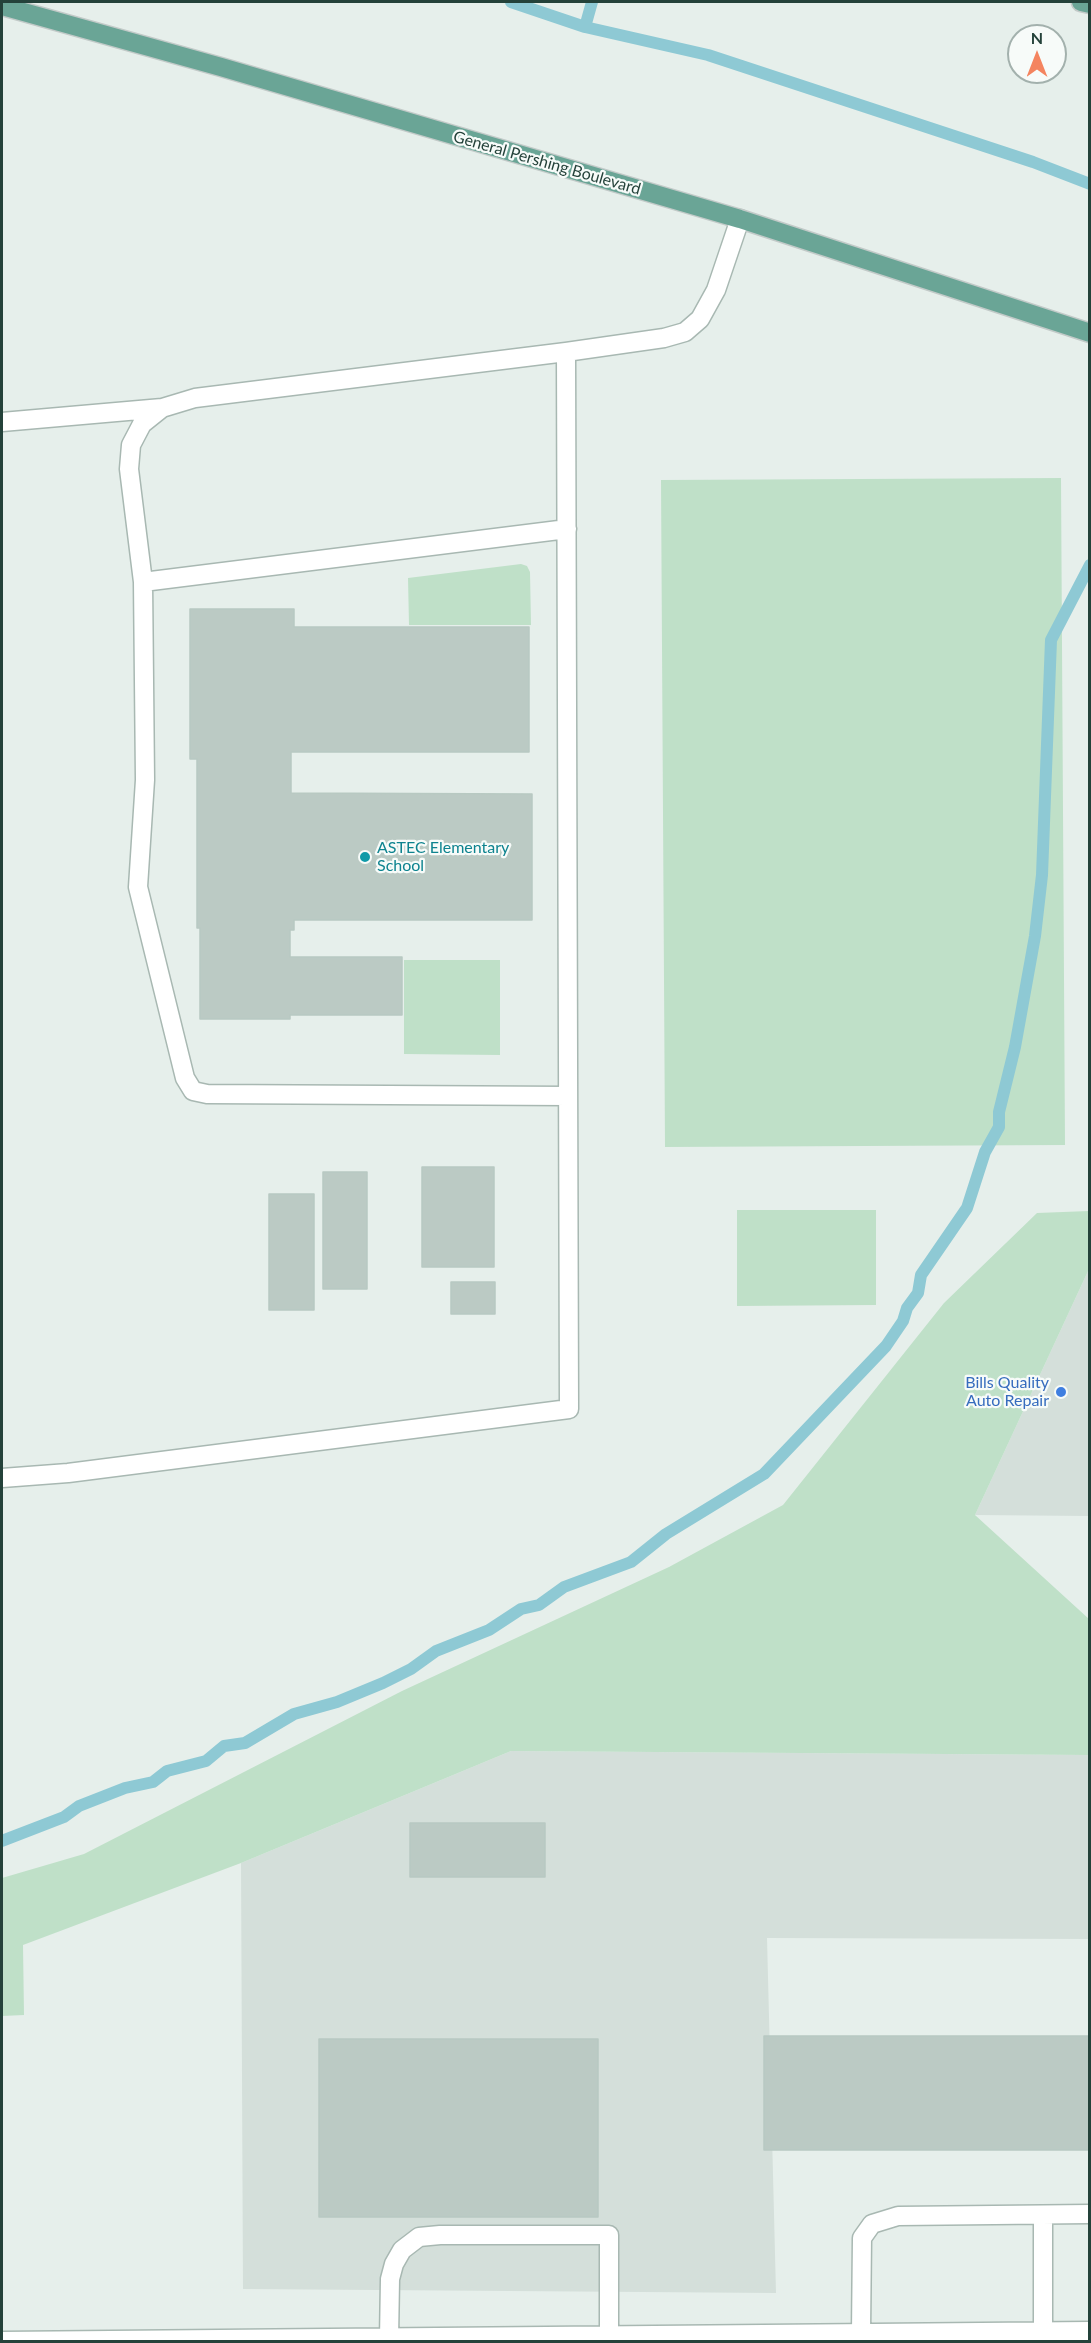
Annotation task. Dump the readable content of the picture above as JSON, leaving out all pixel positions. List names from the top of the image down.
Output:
{
  "streets": {
    "main road": ["General Pershing Boulevard"]
  },
  "places": ["ASTEC Elementary School", "Bills Quality Auto Repair"],
  "north": "top"
}
